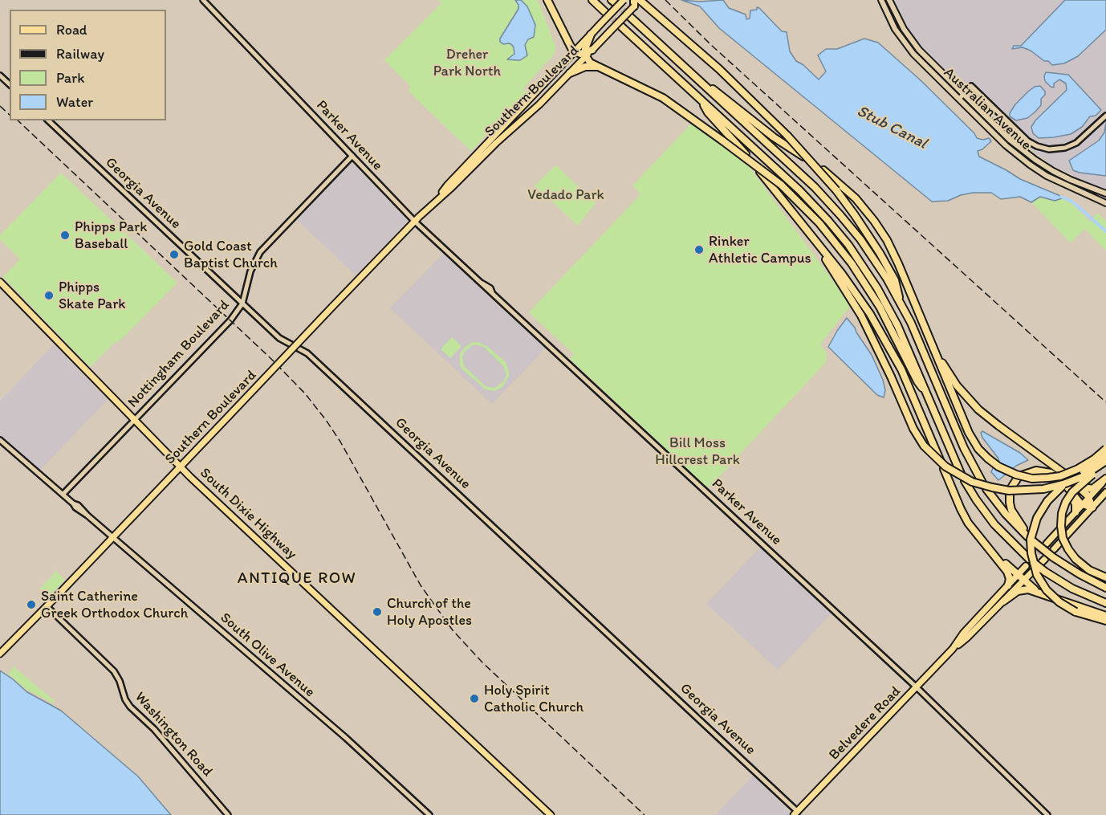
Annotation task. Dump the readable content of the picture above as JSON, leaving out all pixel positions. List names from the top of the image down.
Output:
{
  "streets": {
    "main road": [
      "Southern Boulevard",
      "Australian Avenue",
      "South Dixie Highway",
      "Belvedere Road"
    ],
    "street": [
      "Parker Avenue",
      "Georgia Avenue",
      "Nottingham Boulevard",
      "South Olive Avenue",
      "Washington Road"
    ]
  },
  "crossings": [
    ["Southern Boulevard", "Parker Avenue"],
    ["Southern Boulevard", "South Dixie Highway"],
    ["Southern Boulevard", "South Olive Avenue"],
    ["Southern Boulevard", "Washington Road"],
    ["Parker Avenue", "Nottingham Boulevard"],
    ["Parker Avenue", "Belvedere Road"],
    ["Georgia Avenue", "Nottingham Boulevard"],
    ["Georgia Avenue", "Belvedere Road"],
    ["Nottingham Boulevard", "South Dixie Highway"],
    ["Nottingham Boulevard", "South Olive Avenue"]
  ],
  "districts": ["ANTIQUE ROW"],
  "water": ["Stub Canal"],
  "parks": ["Dreher Park North", "Vedado Park", "Bill Moss Hillcrest Park"],
  "places": [
    "Phipps Park Baseball",
    "Rinker Athletic Campus",
    "Gold Coast Baptist Church",
    "Phipps Skate Park",
    "Saint Catherine Greek Orthodox Church",
    "Church of the Holy Apostles",
    "Holy Spirit Catholic Church"
  ],
  "legend": [
    "Road",
    "Railway",
    "Park",
    "Water"
  ]
}
